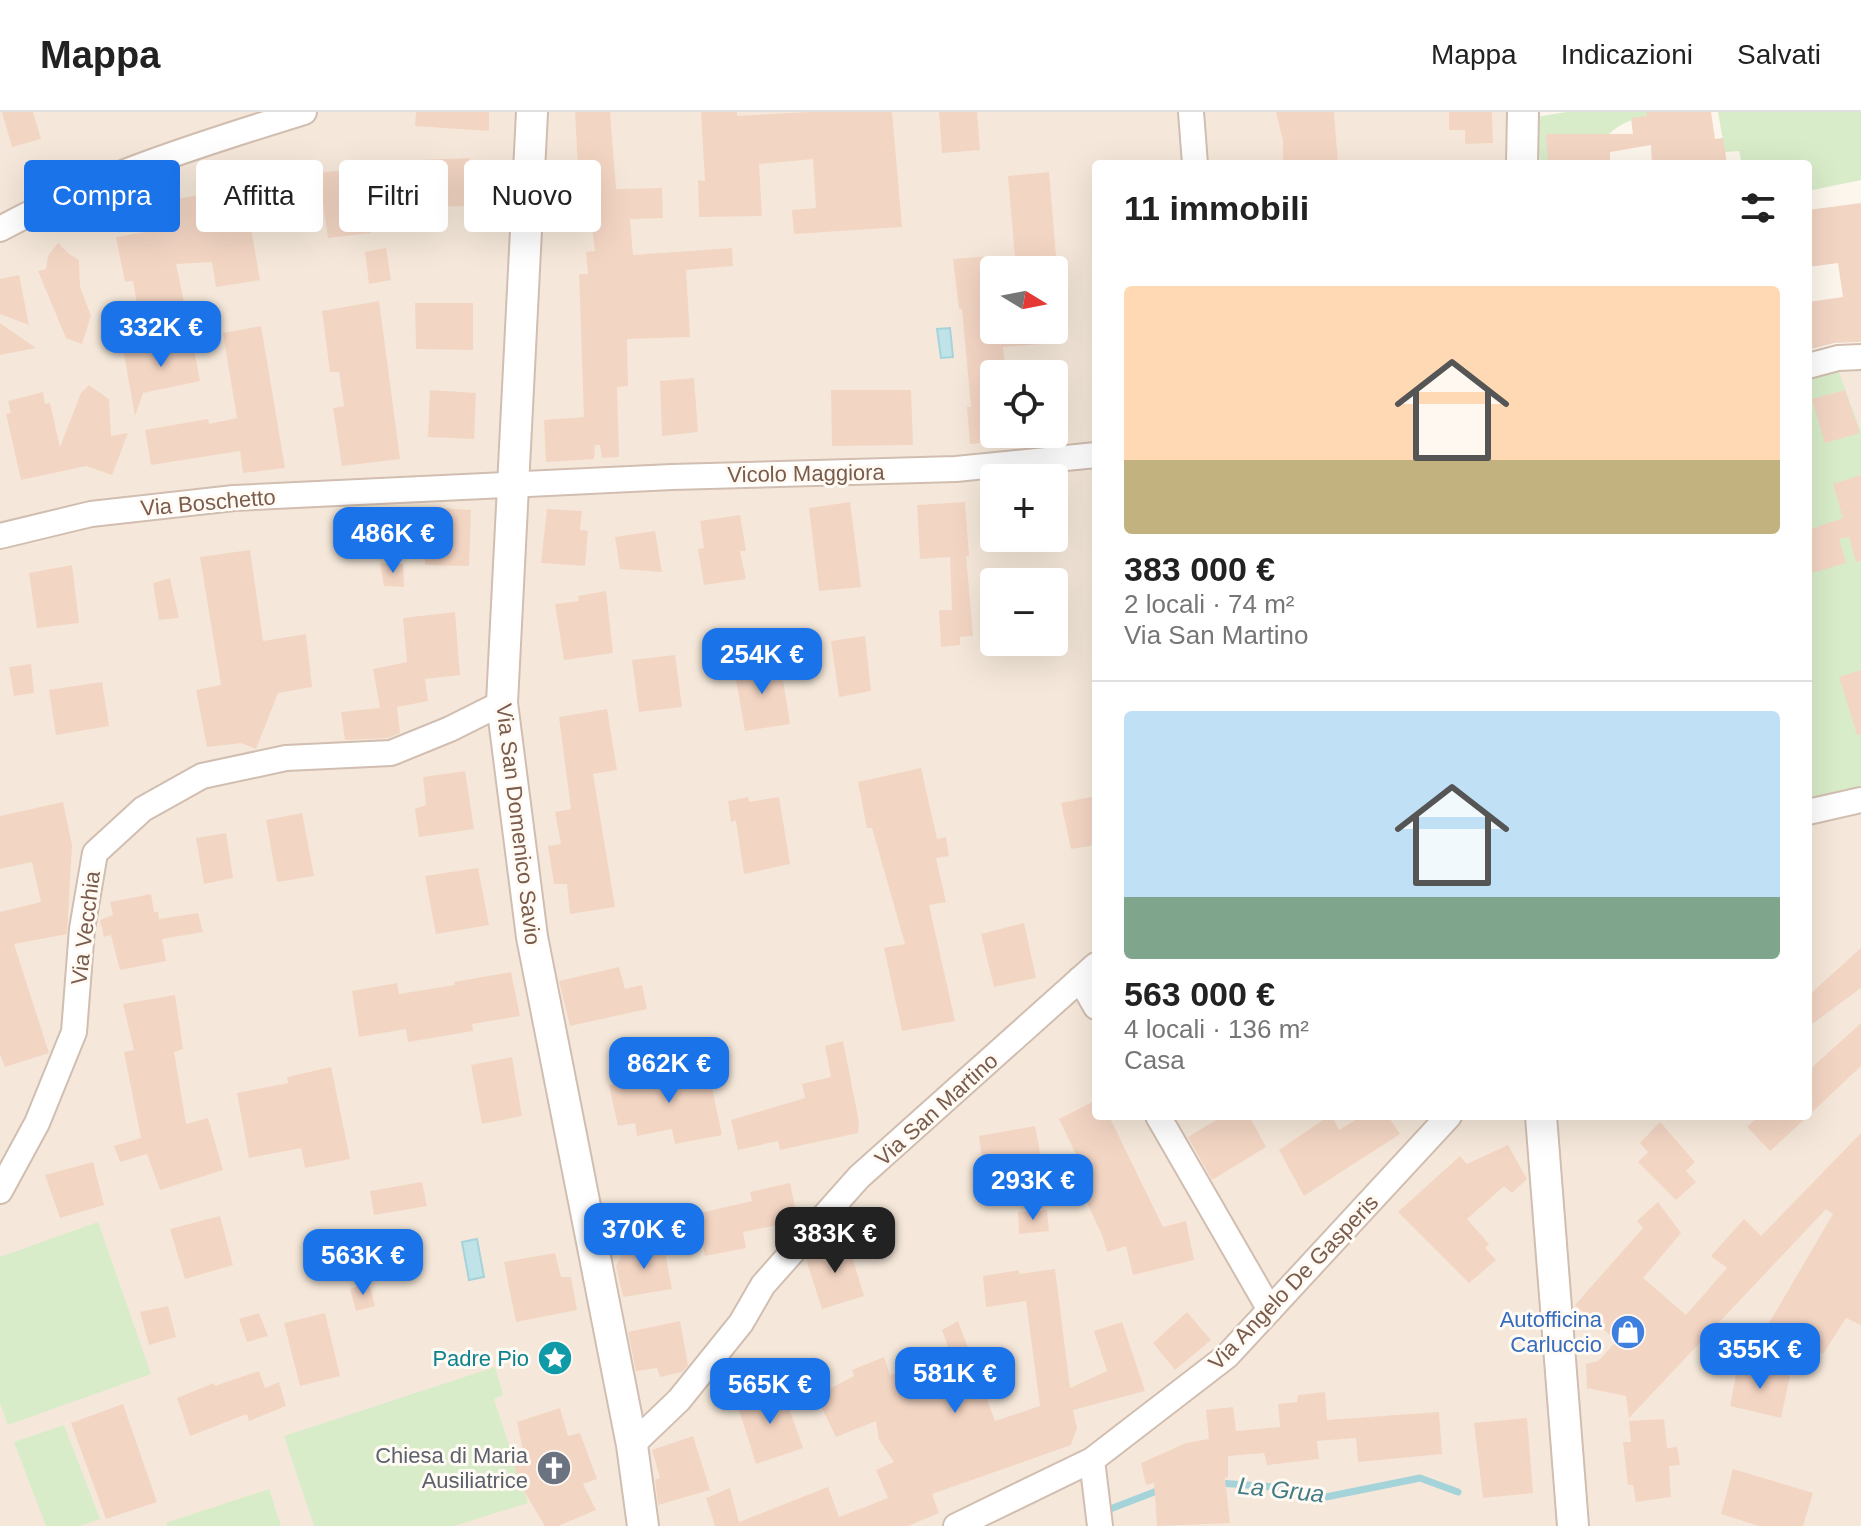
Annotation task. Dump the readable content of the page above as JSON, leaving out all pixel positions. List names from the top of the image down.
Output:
{
  "streets": {
    "street": [
      "Vicolo Maggiora",
      "Via Boschetto",
      "Via San Domenico Savio",
      "Via Vecchia",
      "Via San Martino",
      "Via Angelo De Gasperis"
    ]
  },
  "crossings": [
    ["Vicolo Maggiora", "Via Boschetto"],
    ["Vicolo Maggiora", "Via San Domenico Savio"],
    ["Via Boschetto", "Via San Domenico Savio"],
    ["Via San Domenico Savio", "Via Vecchia"],
    ["Via San Domenico Savio", "Via San Martino"]
  ],
  "water": ["La Grua"],
  "places": {
    "shop": ["Autofficina Carluccio"],
    "place": ["Padre Pio"],
    "church": ["Chiesa di Maria Ausiliatrice"]
  },
  "north": "right",
  "page": {
    "header": "Mappa",
    "nav": ["Mappa", "Indicazioni", "Salvati"],
    "chip": [
      "Compra",
      "Affitta",
      "Filtri",
      "Nuovo"
    ],
    "heading": "11 immobili",
    "map_buttons": ["+", "−"],
    "list": [
      {
        "name": "383 000 €",
        "note": "2 locali · 74 m² · Via San Martino"
      },
      {
        "name": "563 000 €",
        "note": "4 locali · 136 m² · Casa"
      }
    ],
    "price": [
      "332K €",
      "486K €",
      "254K €",
      "862K €",
      "293K €",
      "370K €",
      "383K €",
      "563K €",
      "355K €",
      "581K €",
      "565K €"
    ]
  }
}
